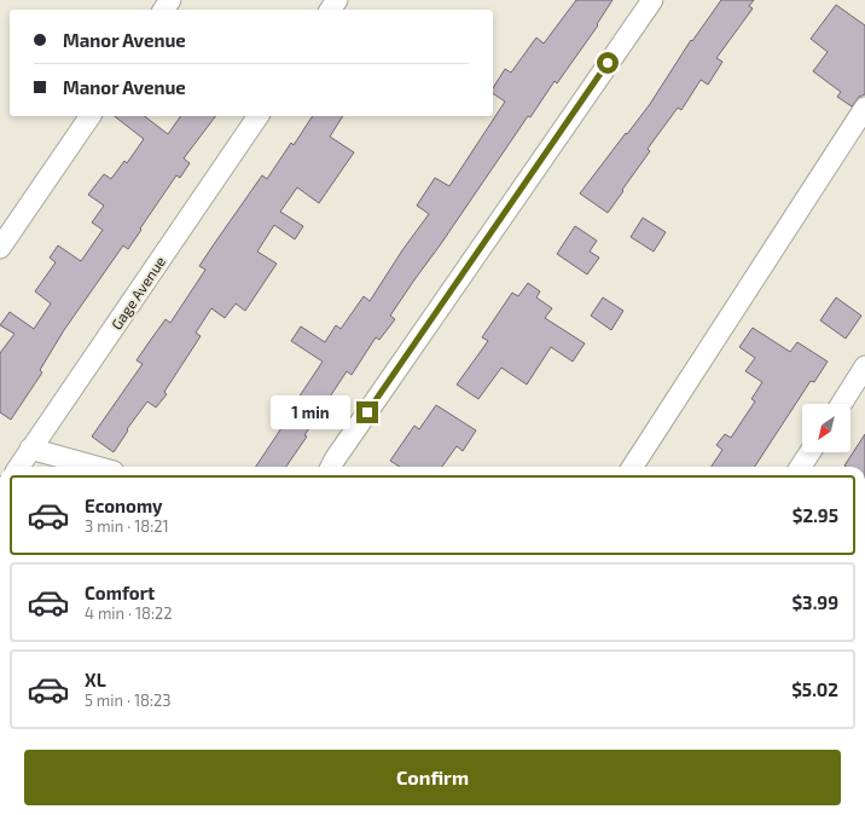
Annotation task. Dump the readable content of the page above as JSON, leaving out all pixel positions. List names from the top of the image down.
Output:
{
  "streets": {
    "street": ["Gage Avenue"]
  },
  "north": "bottom left",
  "page": {
    "banner": ["Manor Avenue", "Manor Avenue"],
    "bubble": "1 min",
    "list": [
      {
        "name": "Economy",
        "note": "3 min · 18:21",
        "value": "$2.95"
      },
      {
        "name": "Comfort",
        "note": "4 min · 18:22",
        "value": "$3.99"
      },
      {
        "name": "XL",
        "note": "5 min · 18:23",
        "value": "$5.02"
      }
    ],
    "buttons": "Confirm"
  }
}
